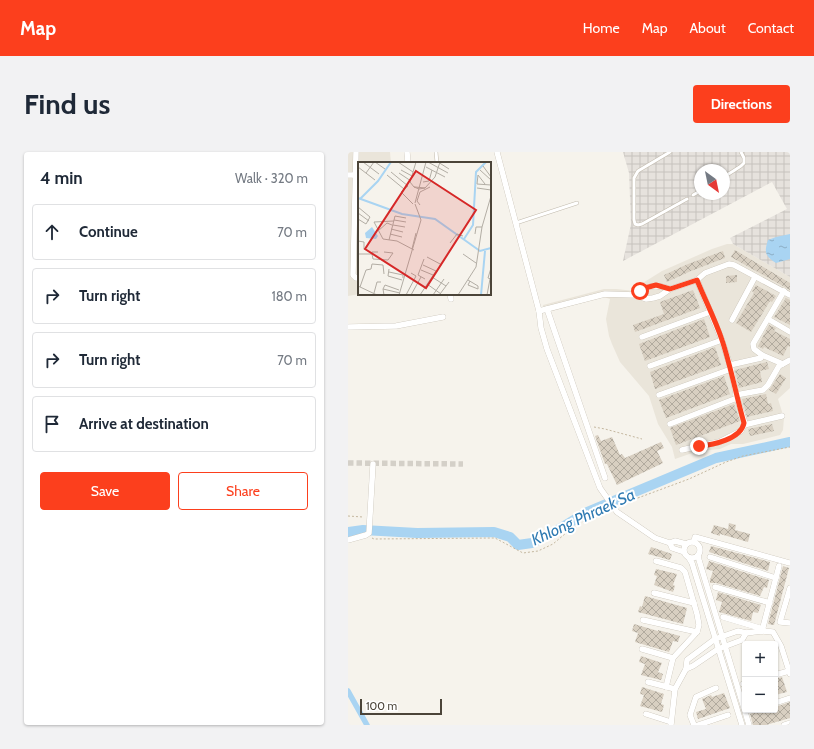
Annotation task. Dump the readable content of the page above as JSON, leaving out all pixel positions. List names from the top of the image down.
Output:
{
  "water": ["Khlong Phraek Sa"],
  "scale_bar": "100 m",
  "north": "bottom right",
  "page": {
    "header": "Map",
    "nav": [
      "Home",
      "Map",
      "About",
      "Contact"
    ],
    "buttons": [
      "Directions",
      ["Save", "Share"]
    ],
    "title": "Find us",
    "heading": ["4 min", "Walk · 320 m"],
    "list": [
      ["Continue", "70 m"],
      ["Turn right", "180 m"],
      ["Turn right", "70 m"],
      "Arrive at destination"
    ],
    "map_buttons": ["+", "−"],
    "scale": "100 m"
  }
}
